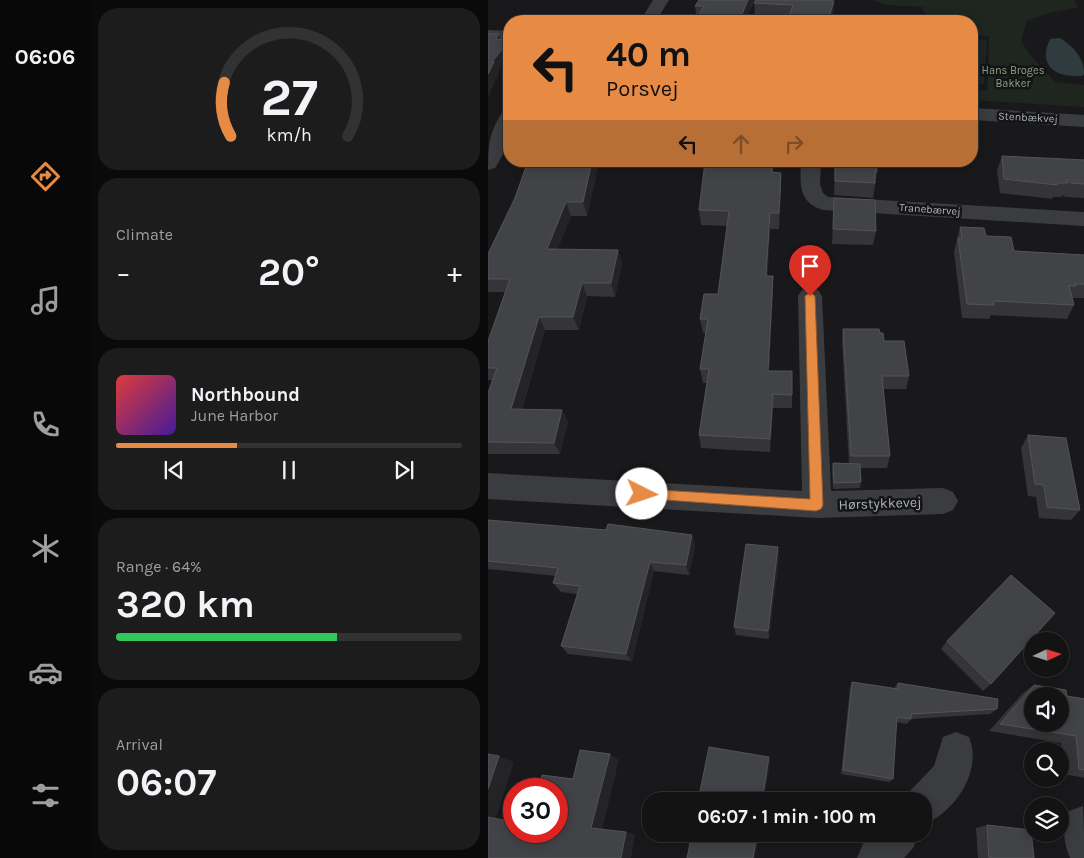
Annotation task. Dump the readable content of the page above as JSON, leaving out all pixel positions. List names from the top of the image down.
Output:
{
  "streets": {
    "street": ["Stenbækvej", "Tranebærvej", "Hørstykkevej"]
  },
  "parks": ["Hans Broges Bakker"],
  "north": "right",
  "page": {
    "tabs": "06:06",
    "turn": ["40 m", "Porsvej"],
    "tile": [
      "Climate",
      ["Range · 64%", "320 km"],
      ["Arrival", "06:07"]
    ],
    "heat": ["−", "20°", "+"],
    "song": ["Northbound", "June Harbor"],
    "limit": "30",
    "trip": "06:07 · 1 min · 100 m",
    "gauge": ["27", "km/h"]
  }
}
